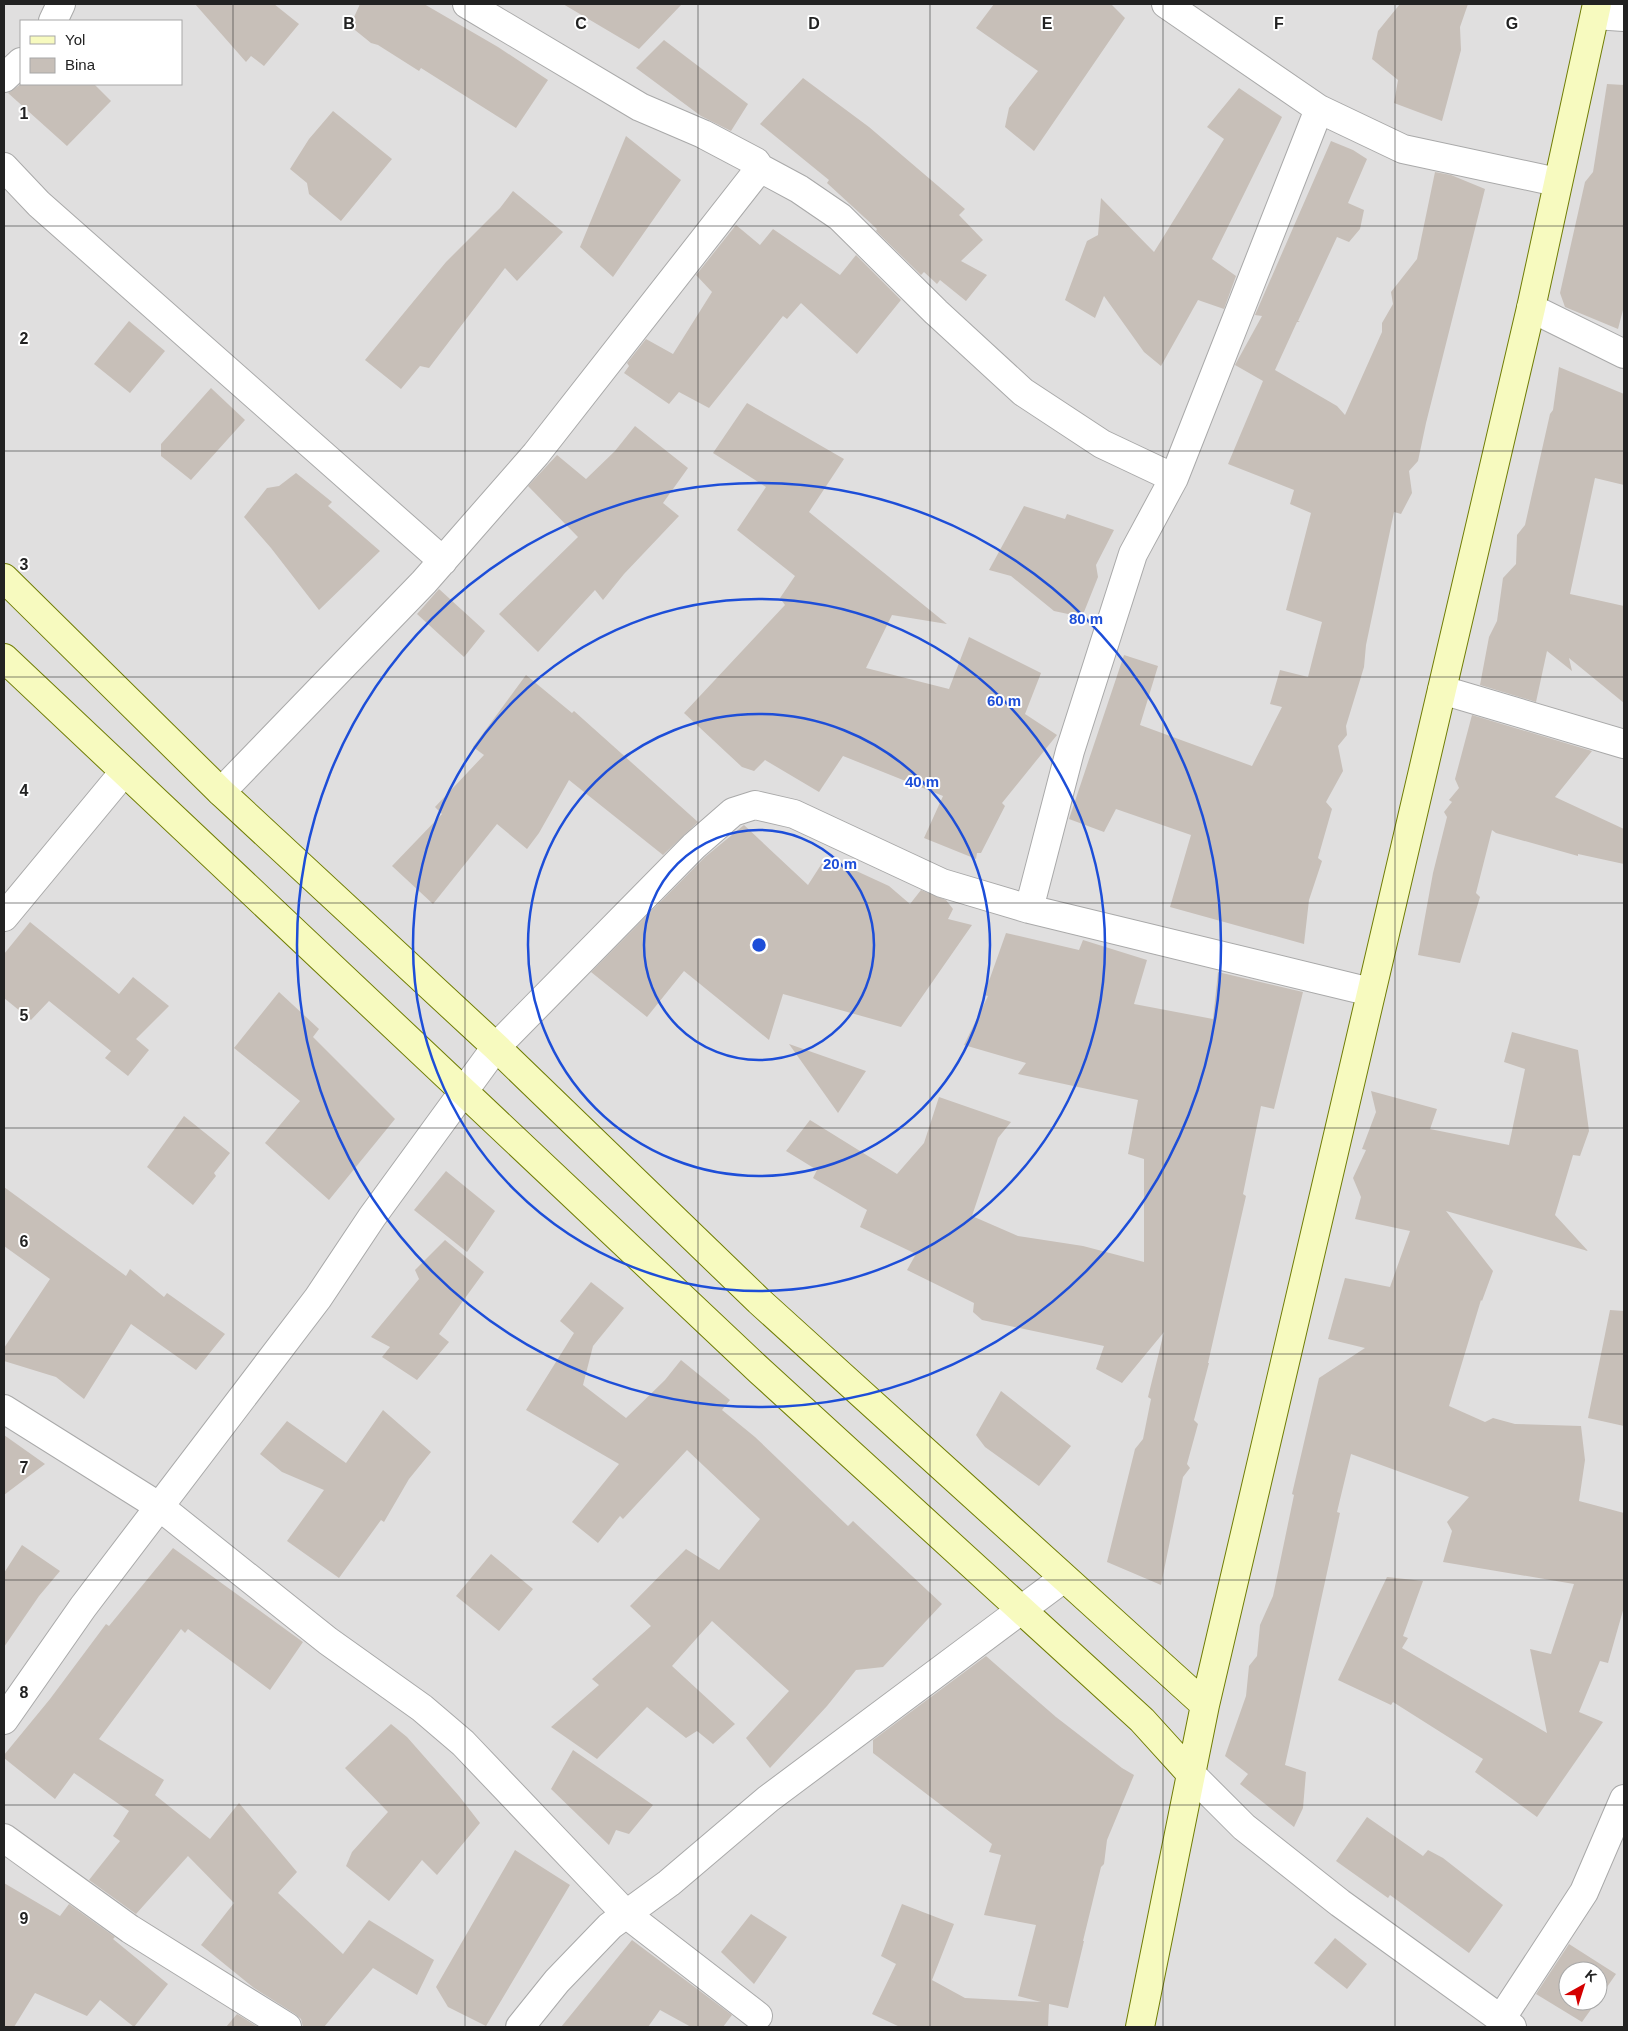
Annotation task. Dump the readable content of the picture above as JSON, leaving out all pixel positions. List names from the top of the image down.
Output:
{
  "legend": ["Yol", "Bina"],
  "north": "top right",
  "grid": {
    "columns": [
      "B",
      "C",
      "D",
      "E",
      "F",
      "G"
    ],
    "rows": [
      "1",
      "2",
      "3",
      "4",
      "5",
      "6",
      "7",
      "8",
      "9"
    ]
  },
  "rings": [
    "80 m",
    "60 m",
    "40 m",
    "20 m"
  ]
}
